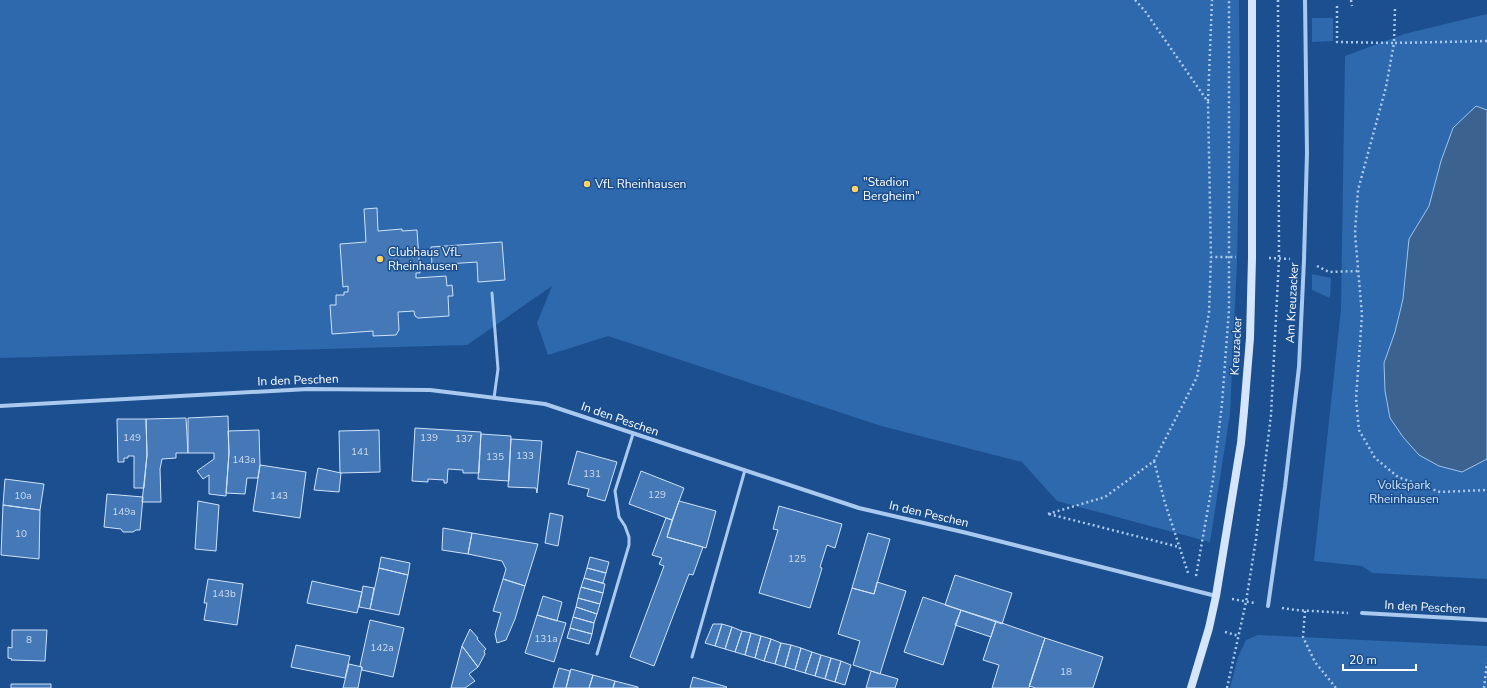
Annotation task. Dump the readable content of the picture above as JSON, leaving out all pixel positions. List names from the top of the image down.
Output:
{
  "streets": {
    "street": ["Am Kreuzacker", "Kreuzacker", "In den Peschen"]
  },
  "crossings": [
    ["Kreuzacker", "In den Peschen"]
  ],
  "parks": ["Volkspark Rheinhausen"],
  "places": ["VfL Rheinhausen", "\"Stadion Bergheim\"", "Clubhaus VfL Rheinhausen"],
  "house_numbers": [
    "149",
    "139",
    "137",
    "141",
    "133",
    "135",
    "143a",
    "131",
    "129",
    "10a",
    "143",
    "149a",
    "10",
    "125",
    "143b",
    "131a",
    "8",
    "142a",
    "18"
  ],
  "scale_bar": "20 m"
}
